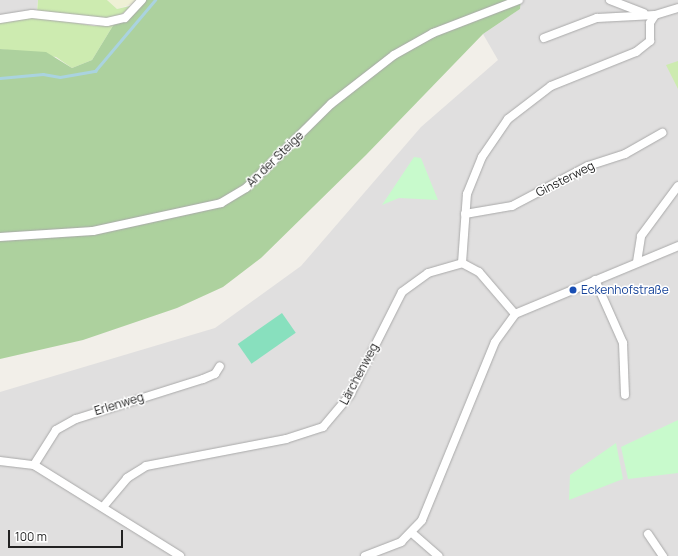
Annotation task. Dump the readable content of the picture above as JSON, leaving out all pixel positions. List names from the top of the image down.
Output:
{
  "streets": {
    "street": [
      "An der Steige",
      "Ginsterweg",
      "Lärchenweg",
      "Erlenweg"
    ]
  },
  "places": ["Eckenhofstraße"],
  "scale_bar": "100 m"
}
